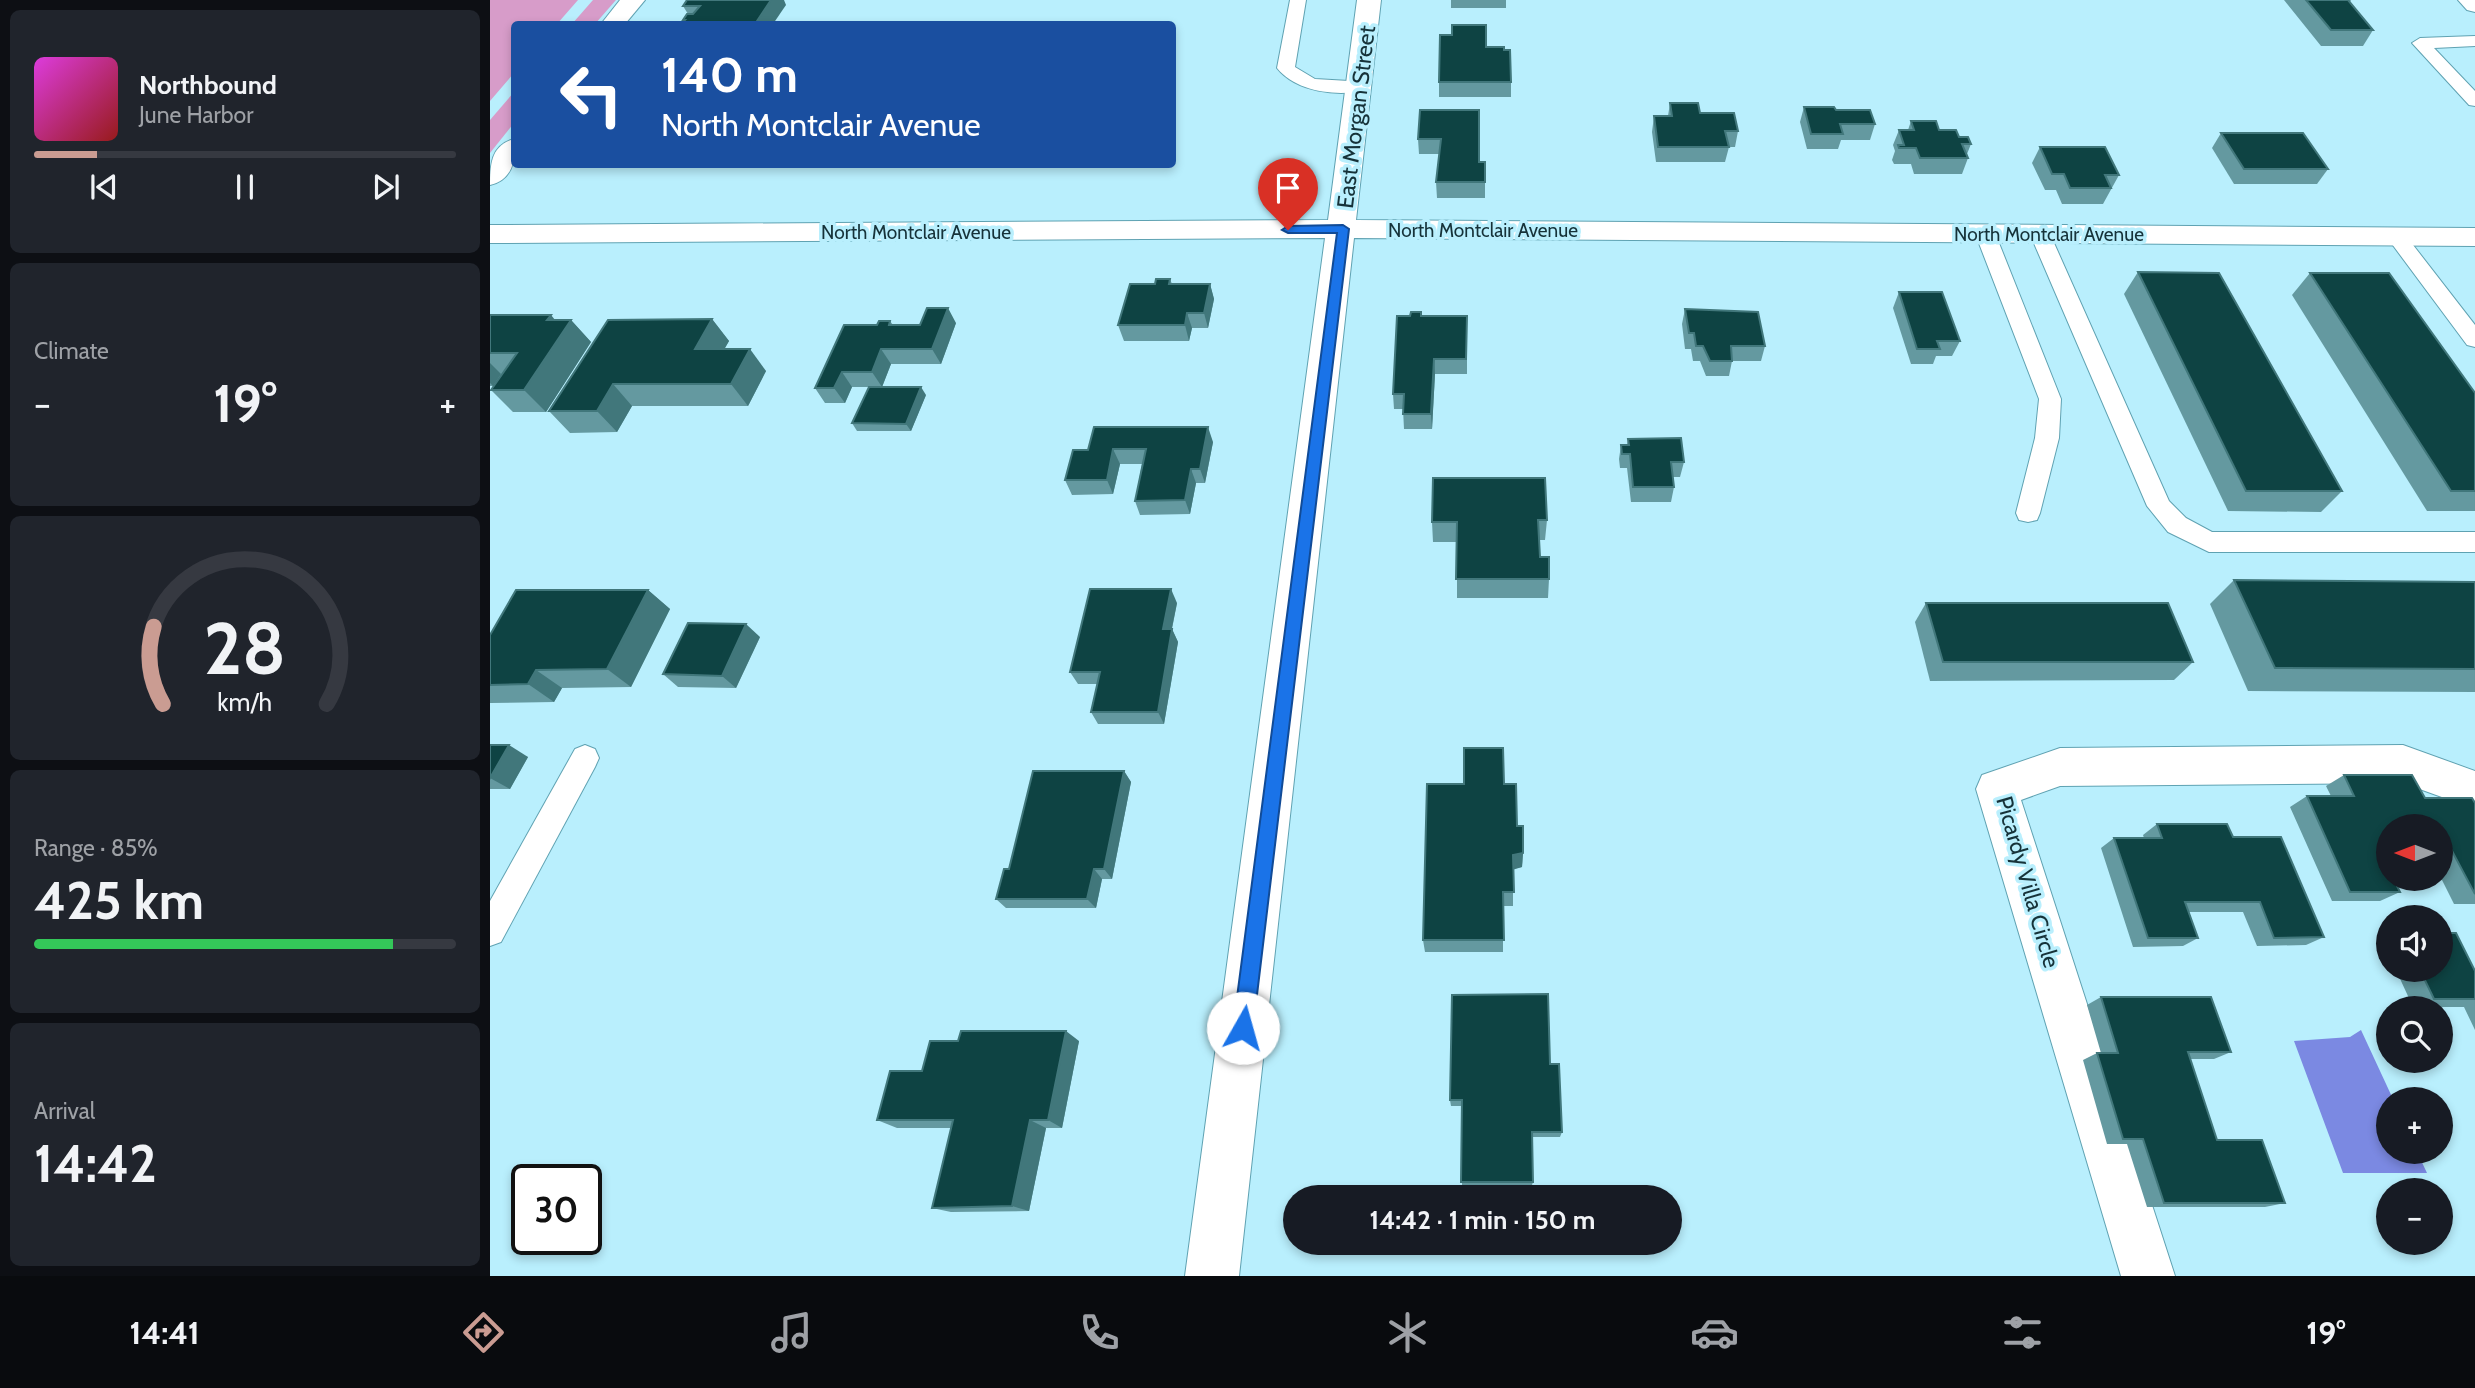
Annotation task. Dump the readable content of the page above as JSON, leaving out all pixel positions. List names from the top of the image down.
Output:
{
  "streets": {
    "main road": ["East Morgan Street", "North Montclair Avenue", "Picardy Villa Circle"]
  },
  "crossings": [
    ["East Morgan Street", "North Montclair Avenue"]
  ],
  "north": "left",
  "page": {
    "turn": ["140 m", "North Montclair Avenue"],
    "song": ["Northbound", "June Harbor"],
    "tile": [
      "Climate",
      ["Range · 85%", "425 km"],
      ["Arrival", "14:42"]
    ],
    "heat": ["−", "19°", "+"],
    "map_buttons": ["+", "−"],
    "limit": "30",
    "trip": "14:42 · 1 min · 150 m",
    "tabs": ["14:41", "19°"],
    "gauge": ["28", "km/h"]
  }
}
